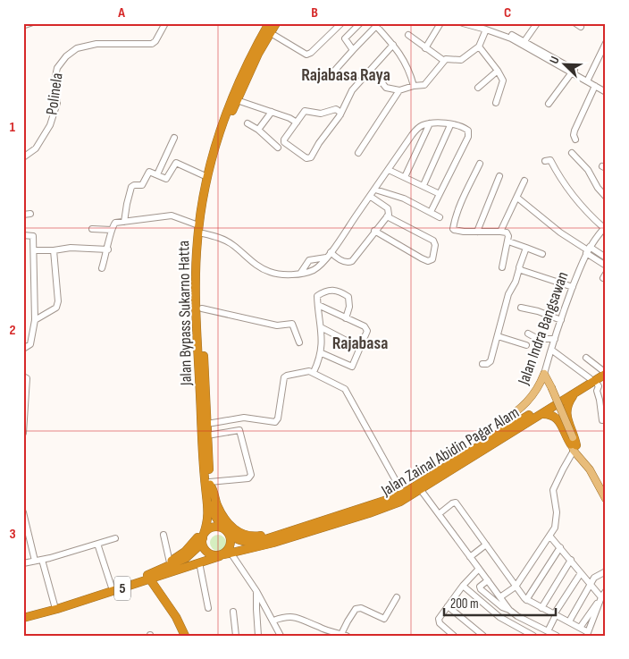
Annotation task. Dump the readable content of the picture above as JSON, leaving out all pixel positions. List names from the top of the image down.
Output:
{
  "streets": {
    "highway": ["Jalan Bypass Sukarno Hatta", "Jalan Zainal Abidin Pagar Alam", "5"],
    "main road": ["Jalan Indra Bangsawan"],
    "street": ["Polinela"]
  },
  "crossings": [
    ["Jalan Bypass Sukarno Hatta", "Jalan Zainal Abidin Pagar Alam"],
    ["Jalan Bypass Sukarno Hatta", "5"],
    ["Jalan Indra Bangsawan", "Jalan Zainal Abidin Pagar Alam"],
    ["Jalan Zainal Abidin Pagar Alam", "5"]
  ],
  "districts": ["Rajabasa Raya", "Rajabasa"],
  "scale_bar": "200 m",
  "north": "top left",
  "grid": {
    "columns": ["A", "B", "C"],
    "rows": ["1", "2", "3"]
  }
}
